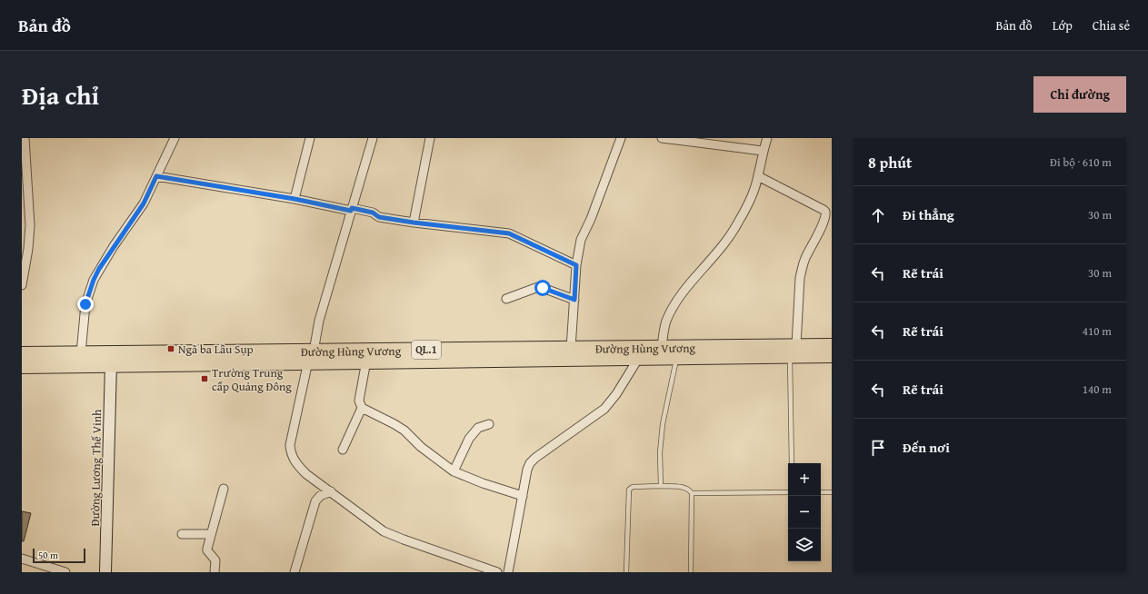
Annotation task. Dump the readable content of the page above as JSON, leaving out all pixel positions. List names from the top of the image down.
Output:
{
  "streets": {
    "highway": ["Đường Hùng Vương", "QL.1"],
    "street": ["Đường Lương Thế Vinh"]
  },
  "crossings": [
    ["Đường Hùng Vương", "Đường Lương Thế Vinh"]
  ],
  "places": {
    "transit": ["Ngã ba Lầu Sụp", "Trường Trung cấp Quảng Đông"]
  },
  "scale_bar": "50 m",
  "page": {
    "header": "Bản đồ",
    "nav": ["Bản đồ", "Lớp", "Chia sẻ"],
    "title": "Địa chỉ",
    "buttons": "Chỉ đường",
    "heading": ["8 phút", "Đi bộ · 610 m"],
    "list": [
      ["Đi thẳng", "30 m"],
      ["Rẽ trái", "30 m"],
      ["Rẽ trái", "410 m"],
      ["Rẽ trái", "140 m"],
      "Đến nơi"
    ],
    "map_buttons": ["+", "−"],
    "scale": "50 m"
  }
}
